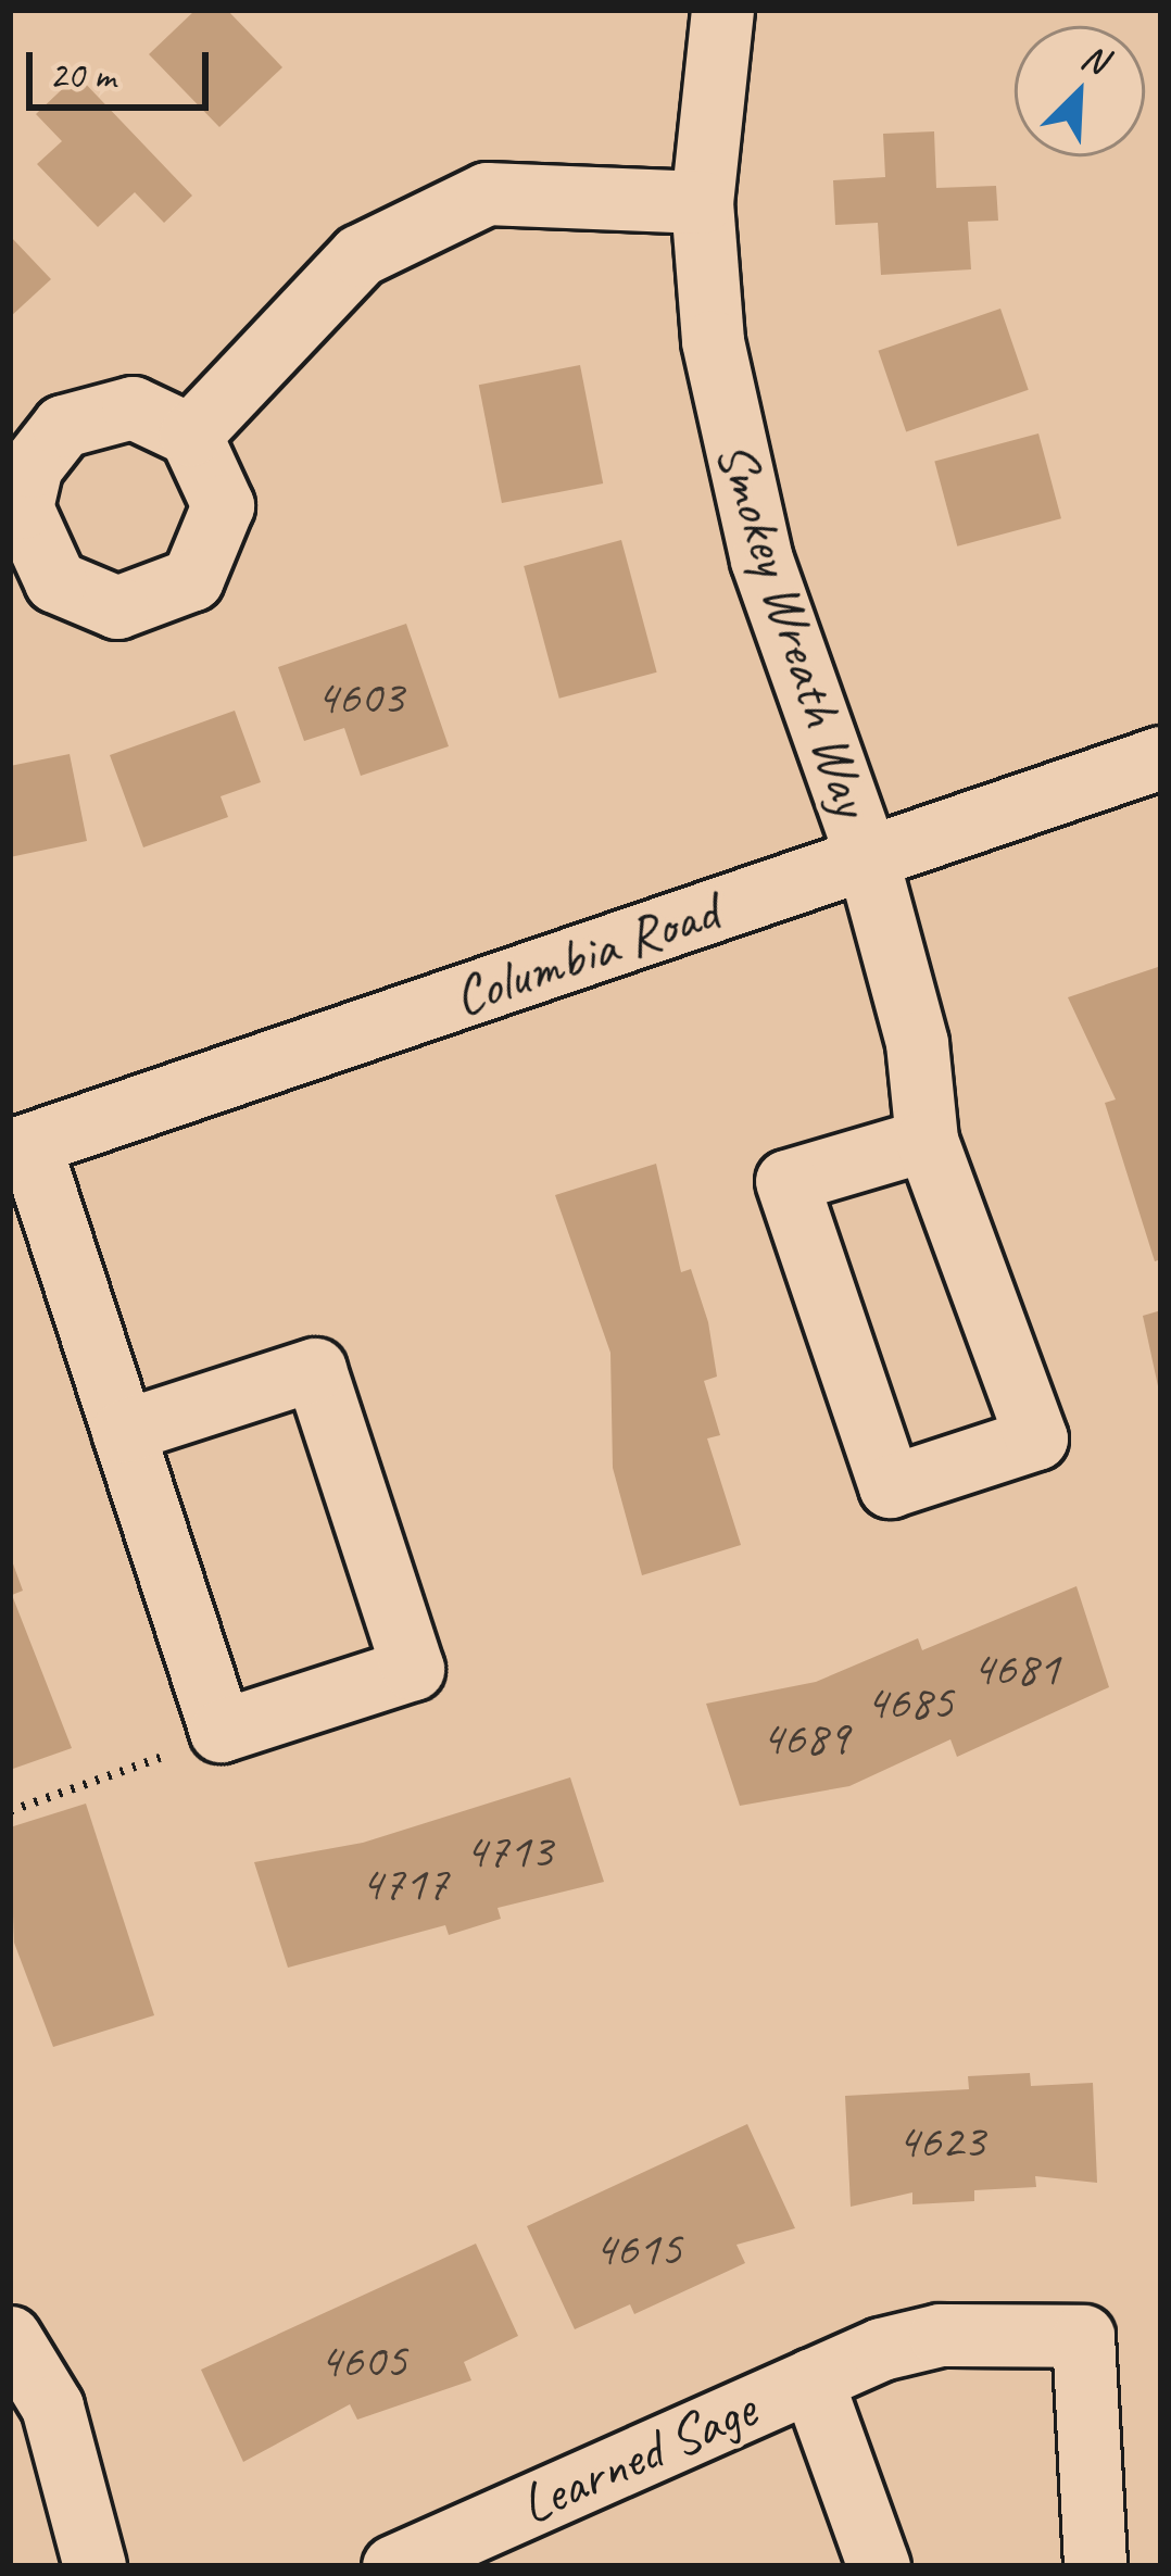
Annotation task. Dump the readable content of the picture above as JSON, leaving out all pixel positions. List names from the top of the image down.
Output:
{
  "streets": {
    "street": ["Smokey Wreath Way", "Columbia Road", "Learned Sage"]
  },
  "crossings": [
    ["Smokey Wreath Way", "Columbia Road"]
  ],
  "house_numbers": [
    "4603",
    "4681",
    "4685",
    "4689",
    "4713",
    "4717",
    "4623",
    "4615",
    "4605"
  ],
  "scale_bar": "20 m",
  "north": "top right"
}
